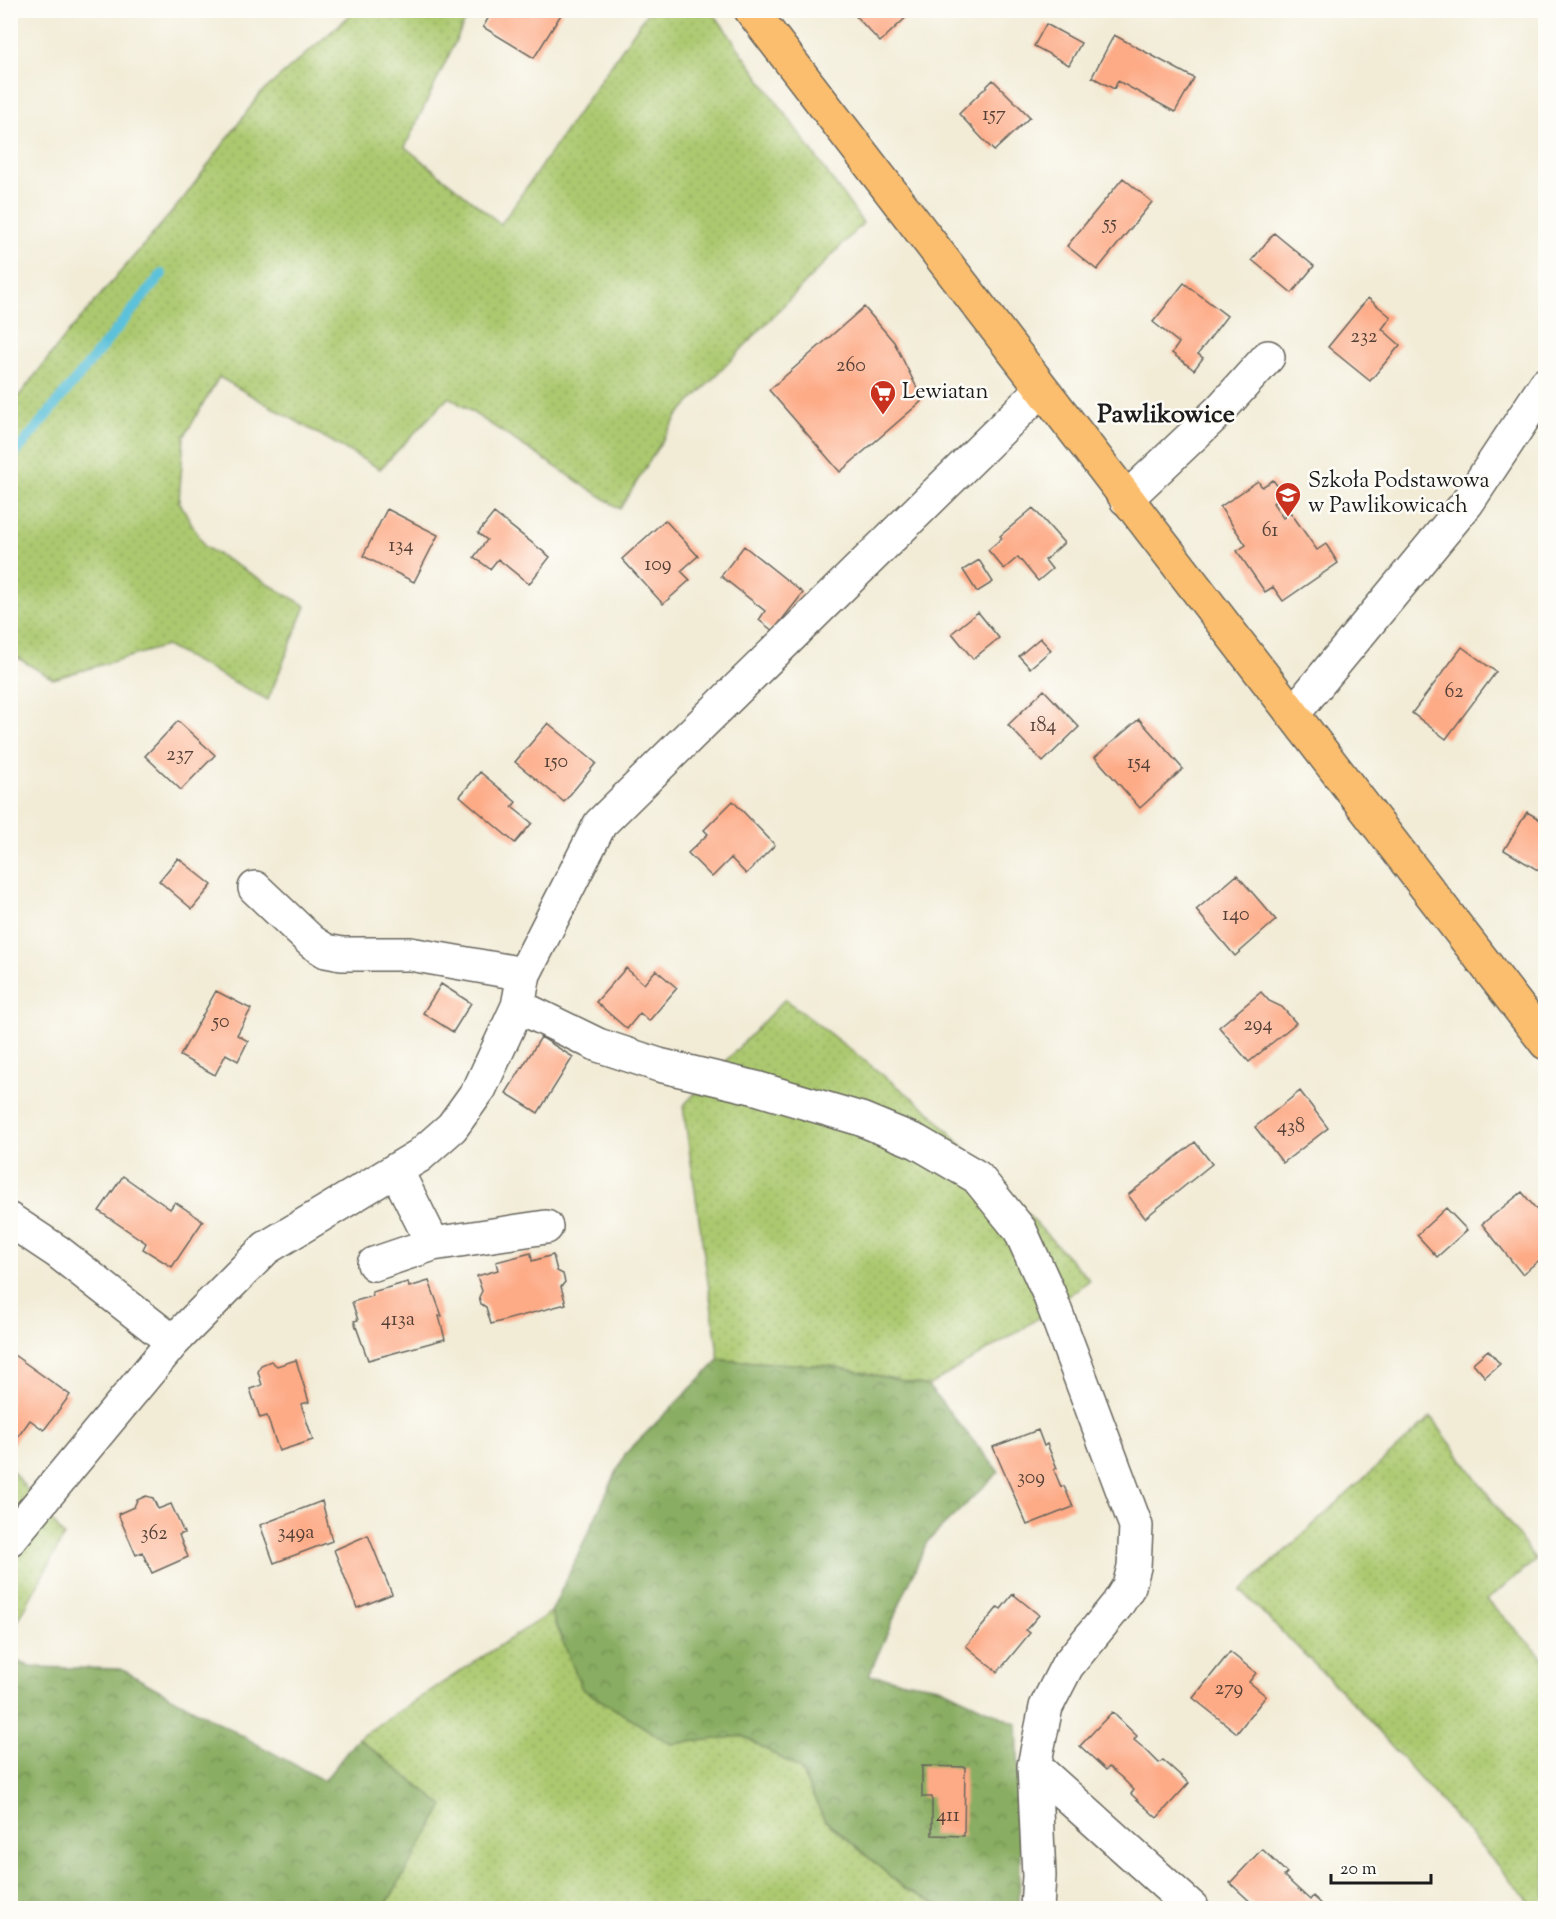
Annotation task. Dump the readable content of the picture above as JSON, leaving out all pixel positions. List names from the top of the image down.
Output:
{
  "districts": ["Pawlikowice"],
  "places": {
    "supermarket": ["Lewiatan"],
    "school or university": ["Szkoła Podstawowa w Pawlikowicach"]
  },
  "house_numbers": [
    "157",
    "55",
    "232",
    "260",
    "61",
    "134",
    "109",
    "62",
    "184",
    "237",
    "150",
    "154",
    "140",
    "50",
    "294",
    "438",
    "413a",
    "309",
    "349a",
    "362",
    "279",
    "411"
  ],
  "scale_bar": "20 m"
}
